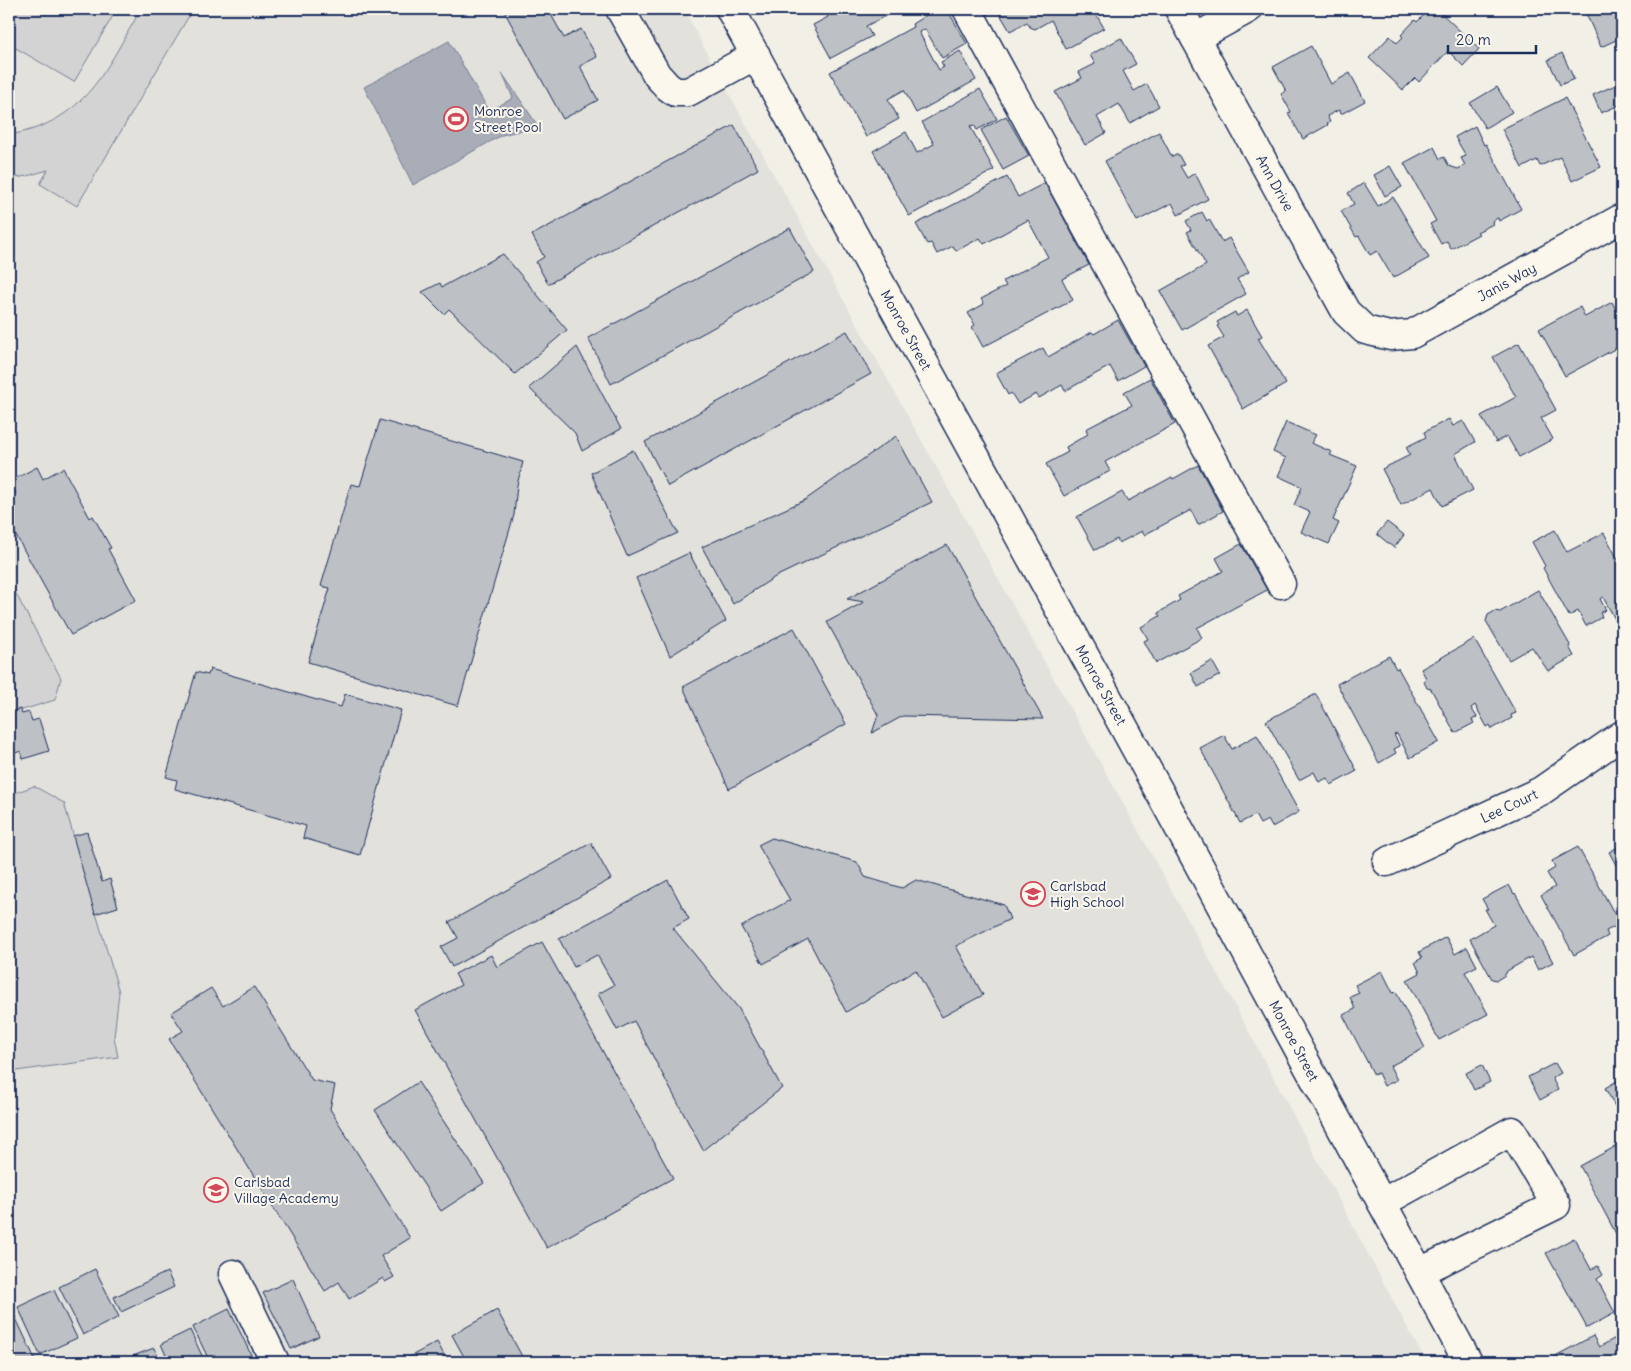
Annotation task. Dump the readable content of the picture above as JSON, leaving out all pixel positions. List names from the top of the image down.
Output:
{
  "streets": {
    "street": [
      "Ann Drive",
      "Janis Way",
      "Monroe Street",
      "Lee Court"
    ]
  },
  "crossings": [
    ["Ann Drive", "Janis Way"]
  ],
  "places": {
    "sports": ["Monroe Street Pool"],
    "school or university": ["Carlsbad High School", "Carlsbad Village Academy"]
  },
  "scale_bar": "20 m"
}
